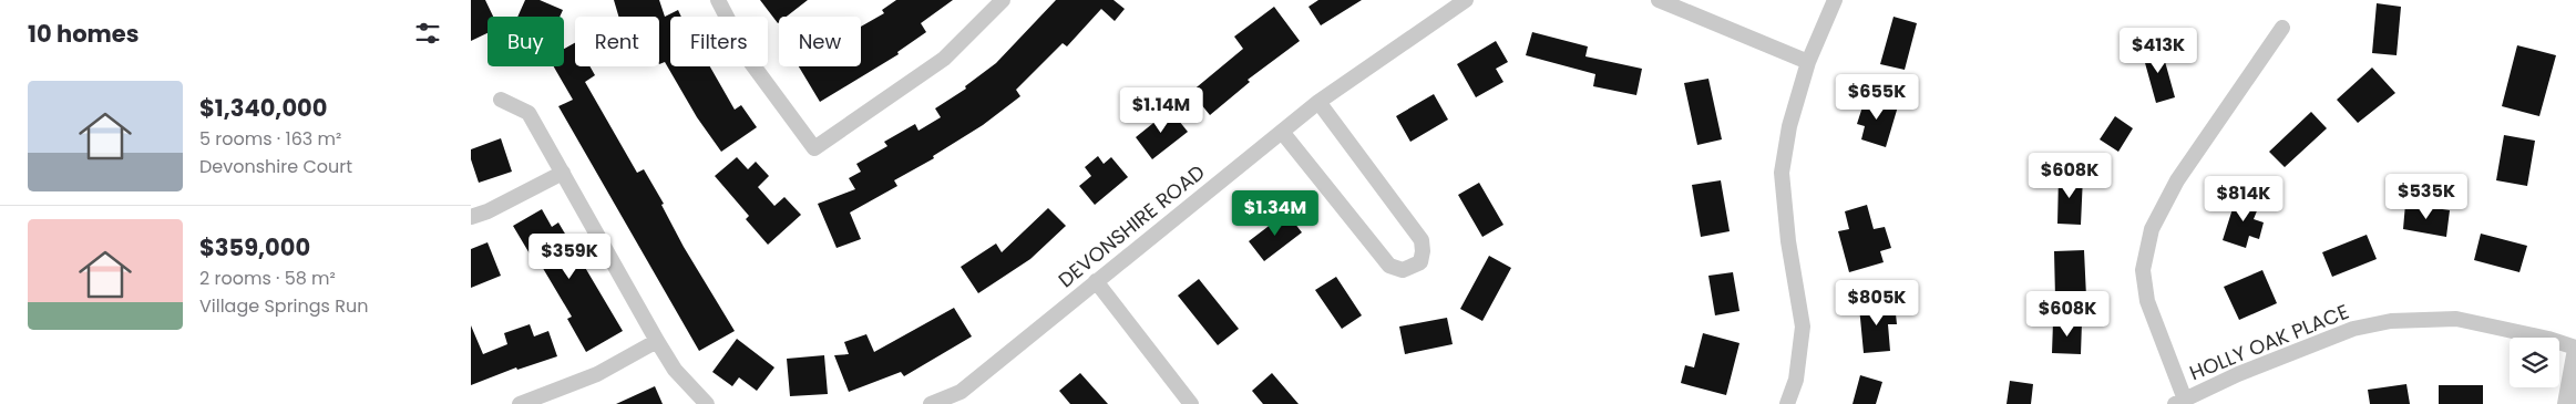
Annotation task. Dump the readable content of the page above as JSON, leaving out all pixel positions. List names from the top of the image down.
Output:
{
  "streets": {
    "street": ["DEVONSHIRE ROAD", "HOLLY OAK PLACE"]
  },
  "page": {
    "heading": "10 homes",
    "chip": [
      "Buy",
      "Rent",
      "Filters",
      "New"
    ],
    "price": [
      "$413K",
      "$655K",
      "$1.14M",
      "$608K",
      "$535K",
      "$814K",
      "$1.34M",
      "$359K",
      "$805K",
      "$608K"
    ],
    "list": [
      {
        "name": "$1,340,000",
        "note": "5 rooms · 163 m² · Devonshire Court"
      },
      {
        "name": "$359,000",
        "note": "2 rooms · 58 m² · Village Springs Run"
      }
    ]
  }
}
